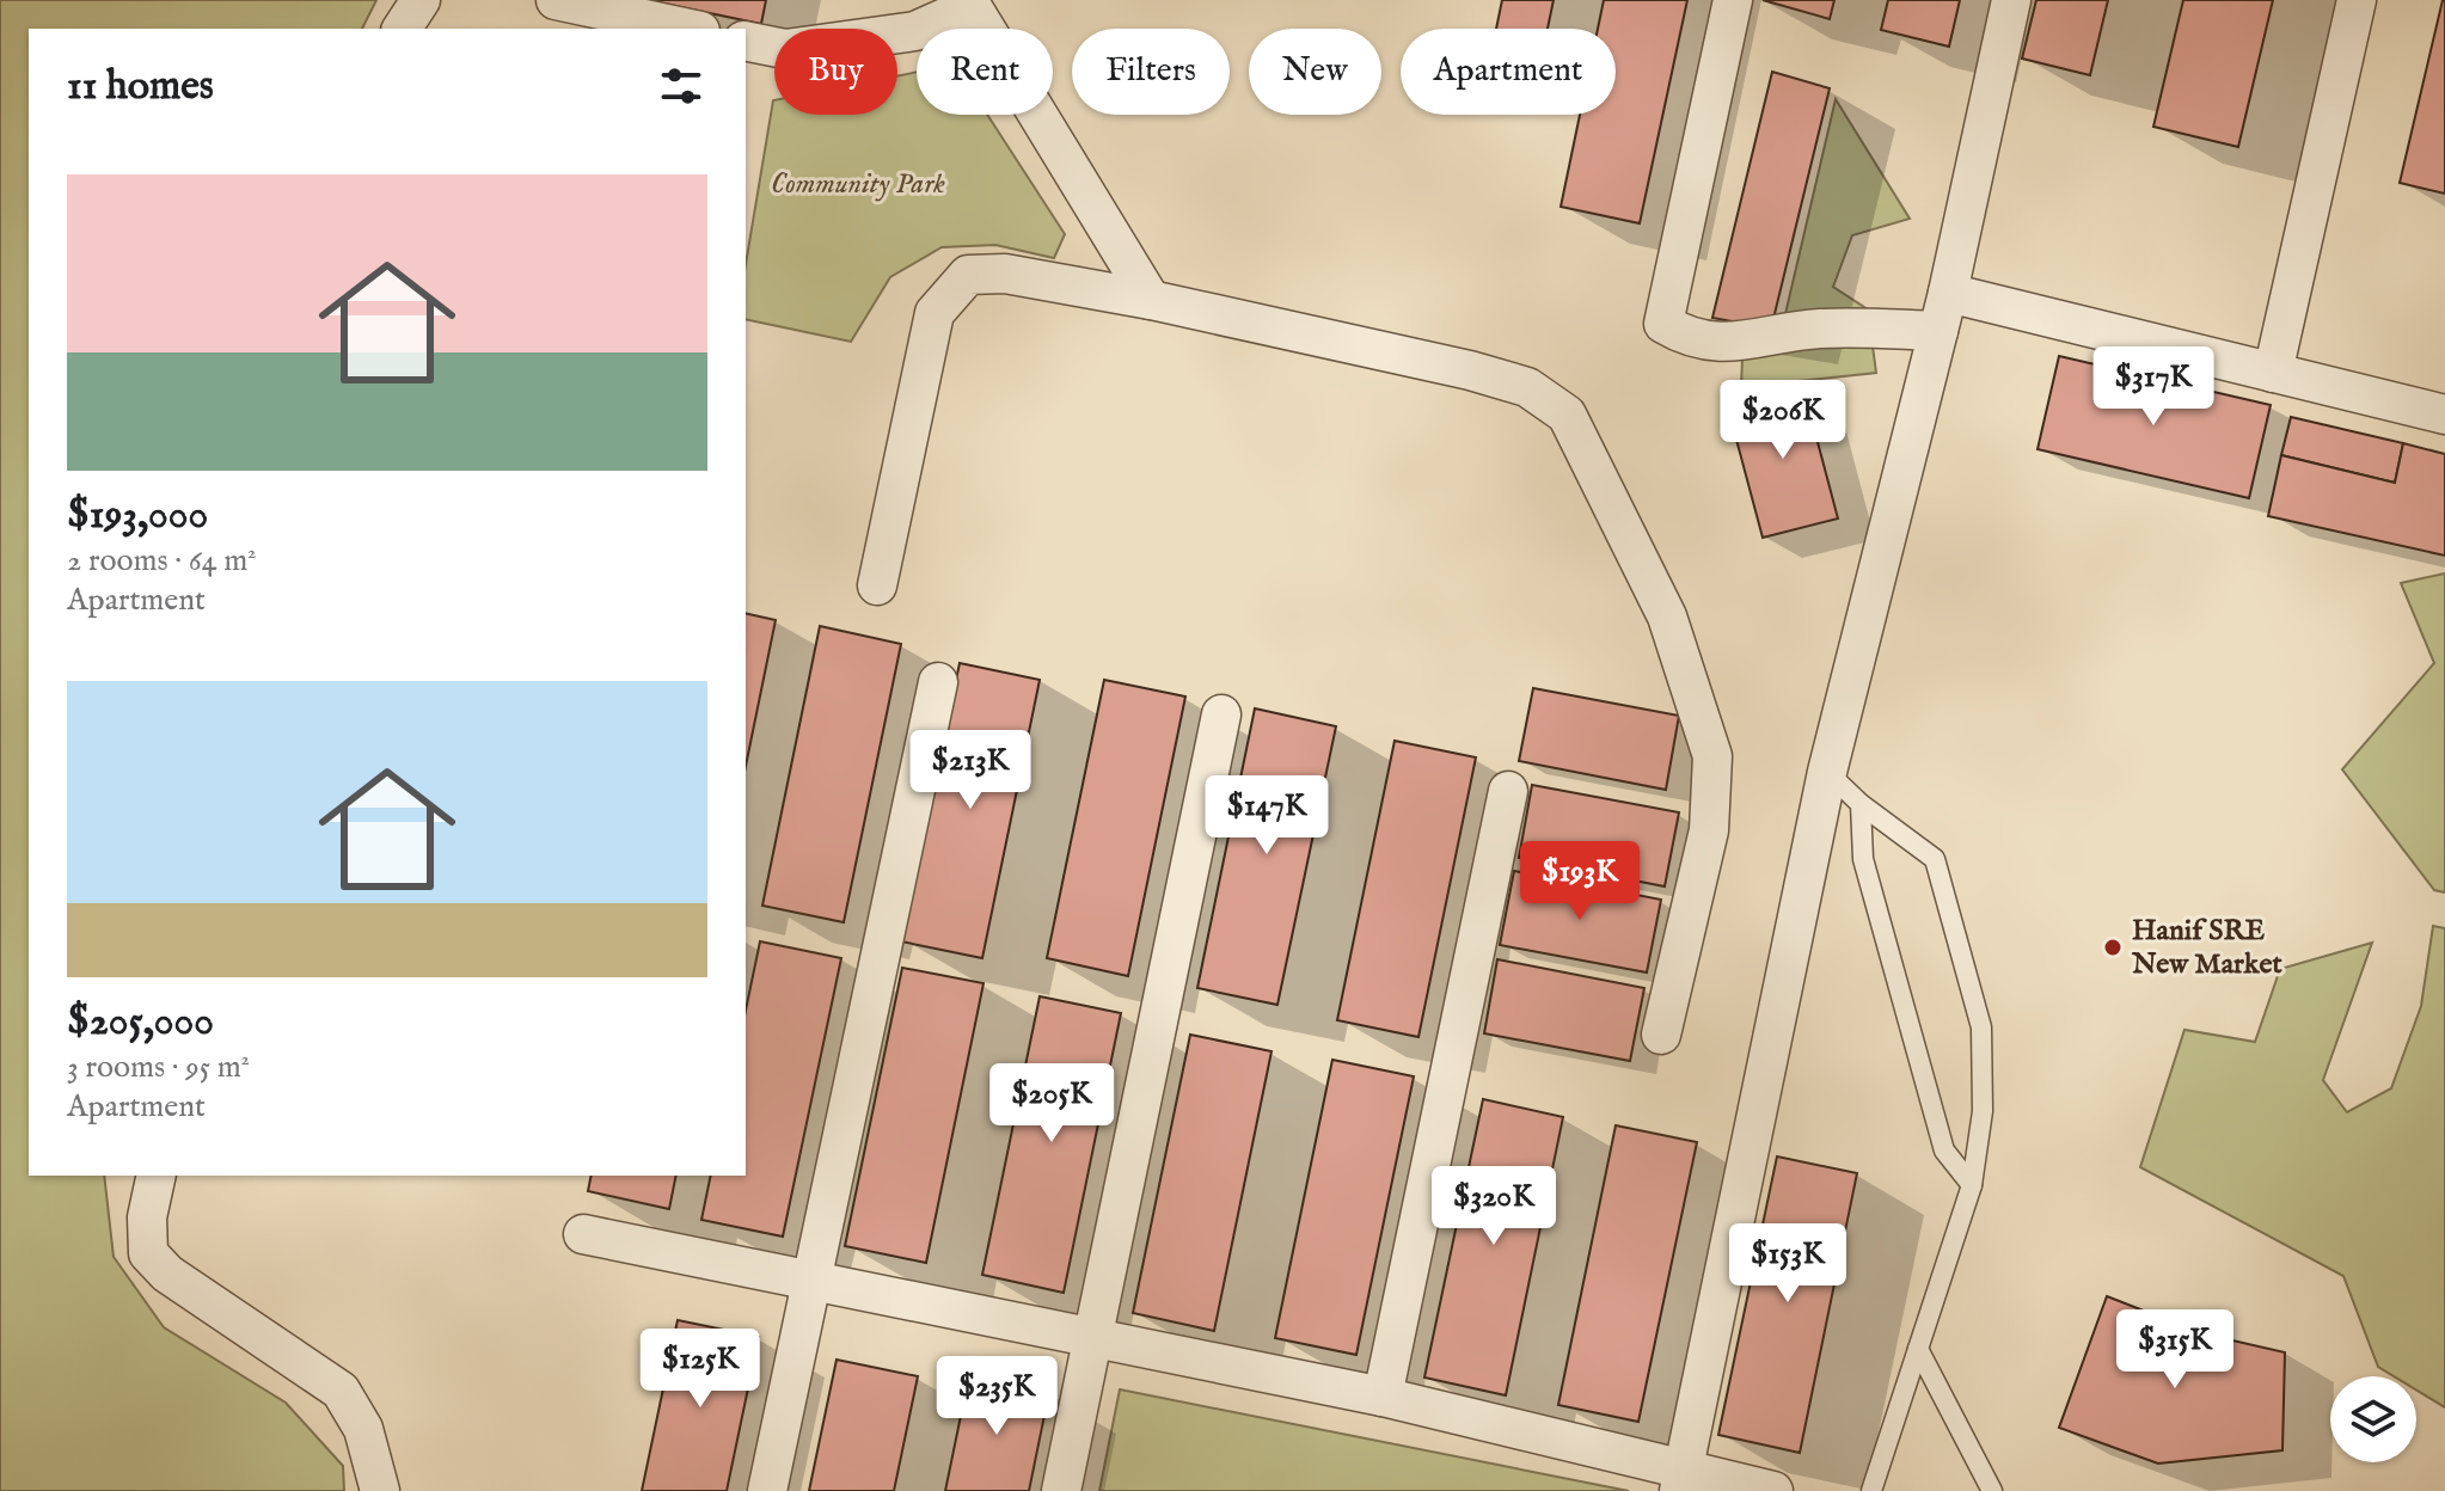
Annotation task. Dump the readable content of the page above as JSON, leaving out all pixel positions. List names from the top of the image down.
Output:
{
  "parks": ["Community Park"],
  "places": ["Hanif SRE New Market"],
  "page": {
    "chip": [
      "Buy",
      "Rent",
      "Filters",
      "New",
      "Apartment"
    ],
    "heading": "11 homes",
    "list": [
      {
        "name": "$193,000",
        "note": "2 rooms · 64 m² · Apartment"
      },
      {
        "name": "$205,000",
        "note": "3 rooms · 95 m² · Apartment"
      }
    ],
    "price": [
      "$317K",
      "$206K",
      "$213K",
      "$147K",
      "$193K",
      "$205K",
      "$320K",
      "$153K",
      "$315K",
      "$125K",
      "$235K"
    ]
  }
}
